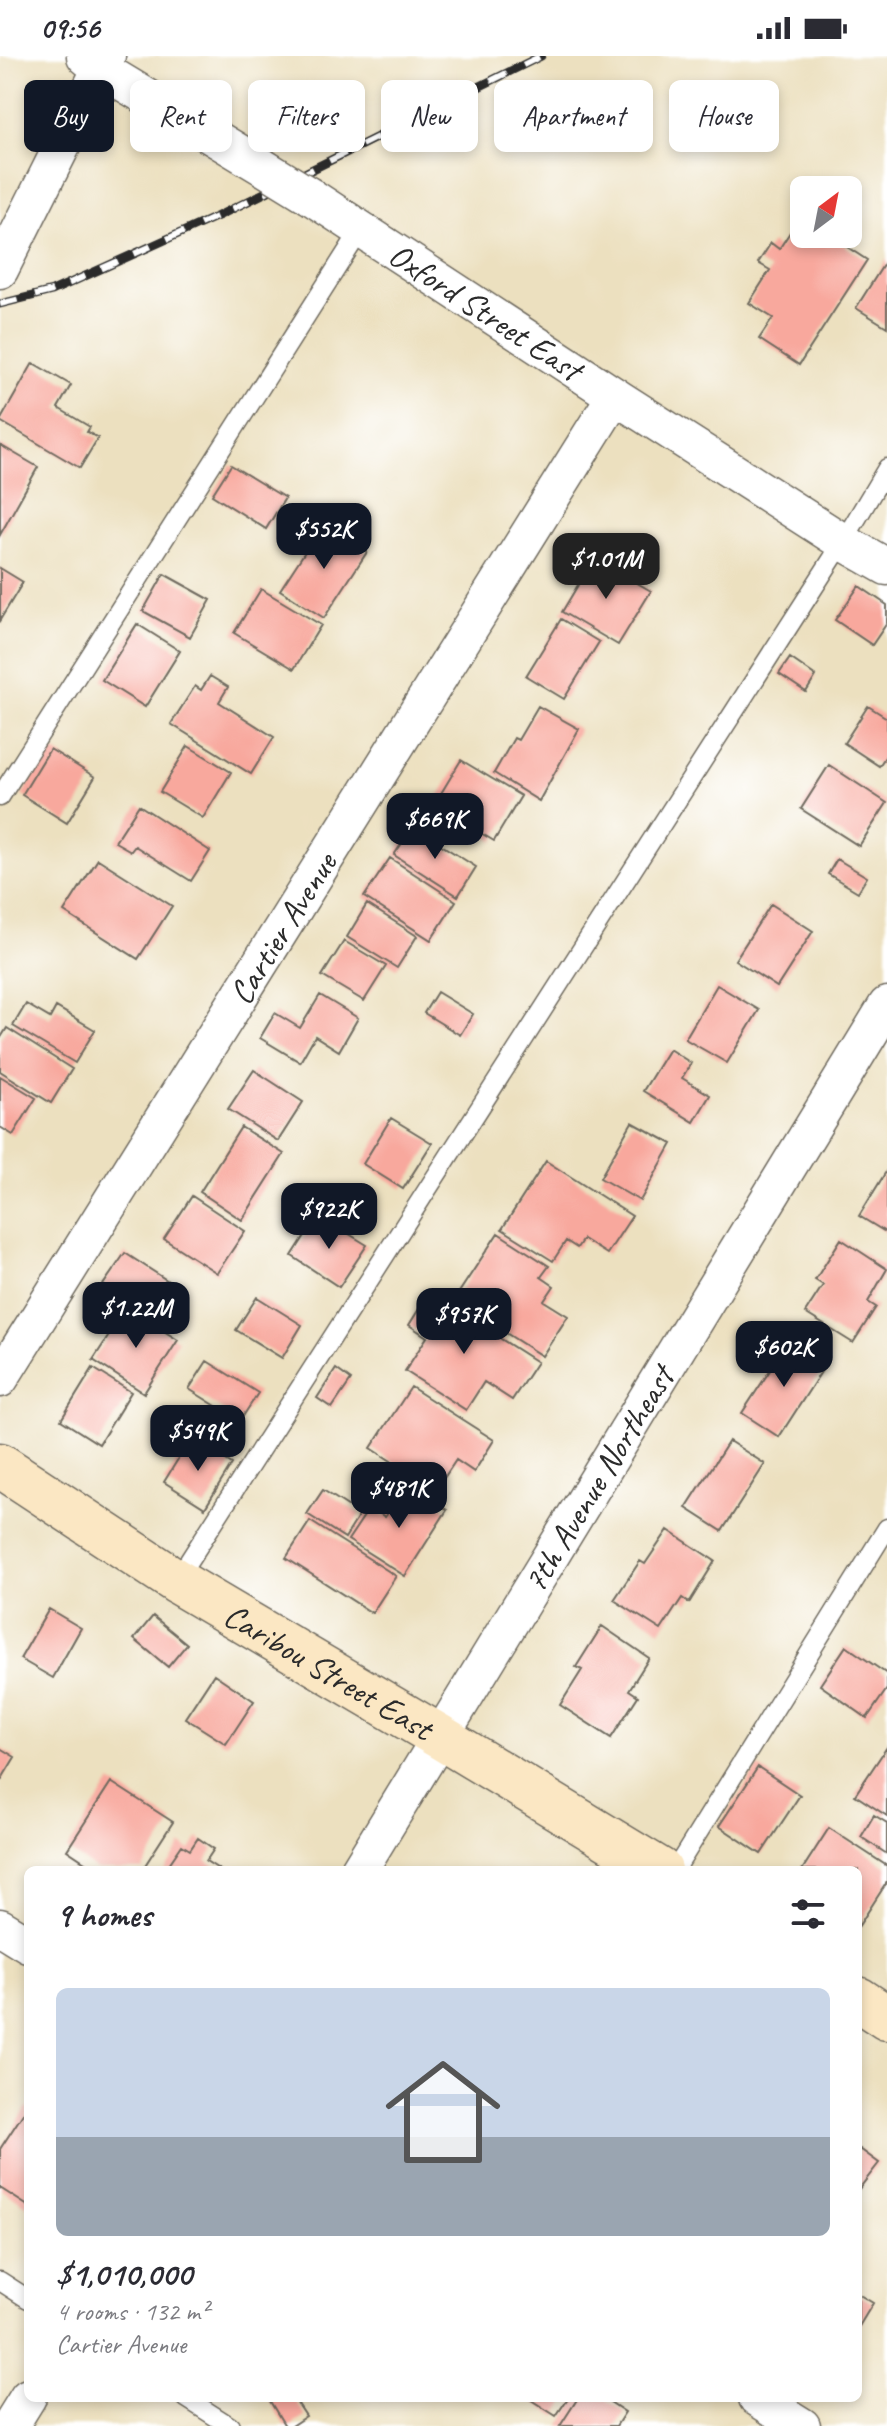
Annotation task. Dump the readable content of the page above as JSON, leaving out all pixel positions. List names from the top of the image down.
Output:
{
  "streets": {
    "street": [
      "Oxford Street East",
      "Cartier Avenue",
      "7th Avenue Northeast",
      "Caribou Street East"
    ]
  },
  "crossings": [
    ["Oxford Street East", "Cartier Avenue"],
    ["7th Avenue Northeast", "Caribou Street East"]
  ],
  "north": "top right",
  "page": {
    "status": "09:56",
    "chip": [
      "Buy",
      "Rent",
      "Filters",
      "New",
      "Apartment",
      "House"
    ],
    "price": [
      "$552K",
      "$1.01M",
      "$669K",
      "$922K",
      "$1.22M",
      "$957K",
      "$602K",
      "$549K",
      "$481K"
    ],
    "heading": "9 homes",
    "list": [
      {
        "name": "$1,010,000",
        "note": "4 rooms · 132 m² · Cartier Avenue"
      }
    ]
  }
}
